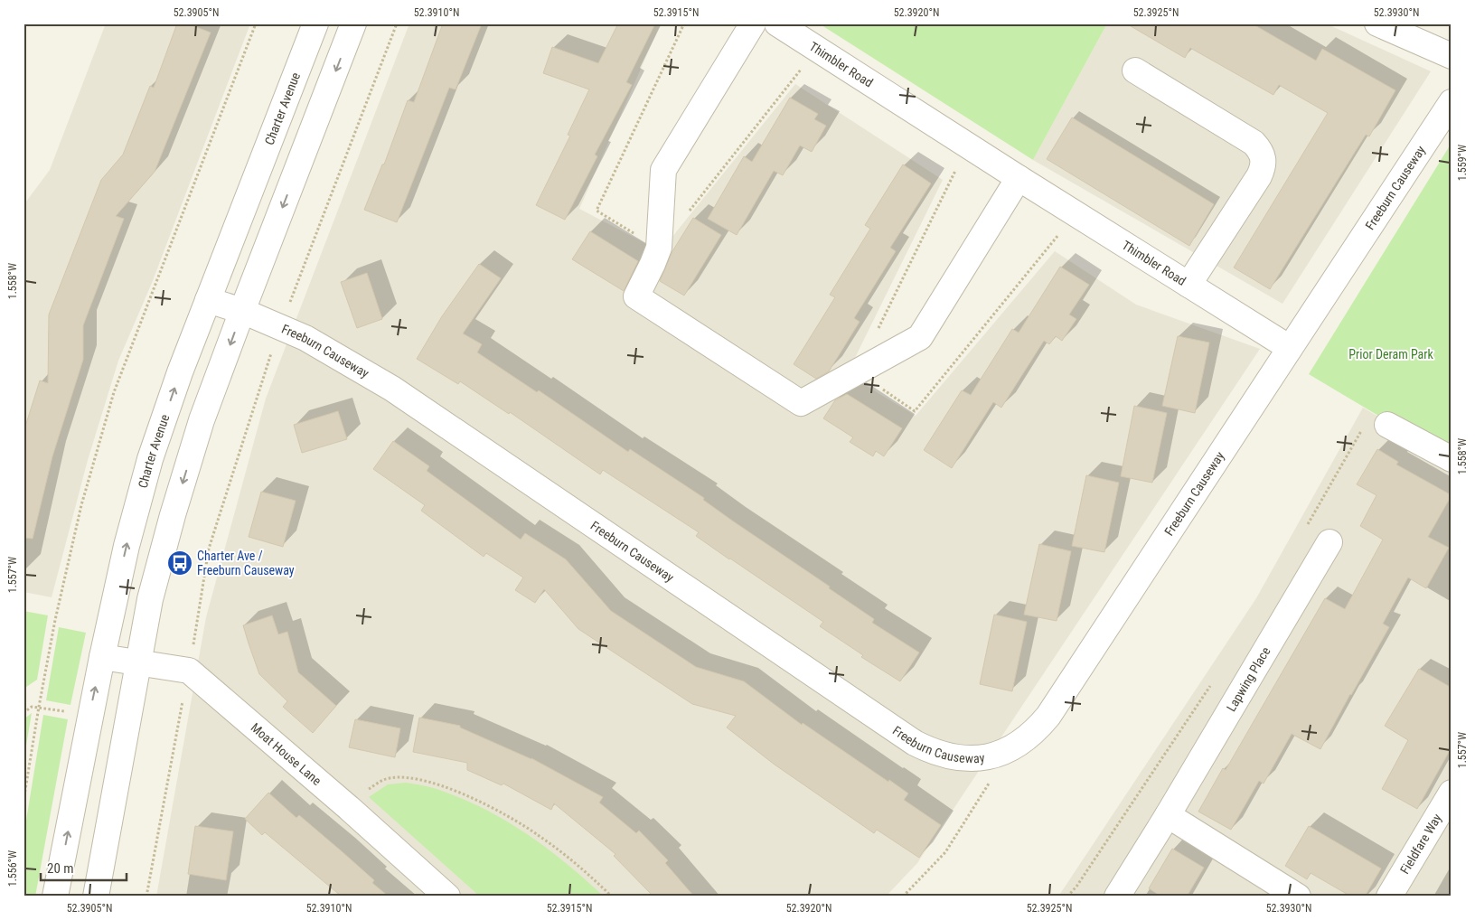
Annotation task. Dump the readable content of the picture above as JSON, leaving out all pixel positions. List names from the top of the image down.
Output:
{
  "streets": {
    "street": [
      "Thimbler Road",
      "Charter Avenue",
      "Freeburn Causeway",
      "Lapwing Place",
      "Moat House Lane",
      "Fieldfare Way"
    ]
  },
  "crossings": [
    ["Thimbler Road", "Freeburn Causeway"],
    ["Charter Avenue", "Freeburn Causeway"]
  ],
  "parks": ["Prior Deram Park"],
  "places": {
    "bus stop": ["Charter Ave / Freeburn Causeway"]
  },
  "scale_bar": "20 m",
  "coordinates": [
    "52.3905°N",
    "52.3910°N",
    "52.3915°N",
    "52.3920°N",
    "52.3925°N",
    "52.3930°N",
    "1.559°W",
    "1.558°W",
    "1.557°W",
    "1.556°W"
  ]
}
